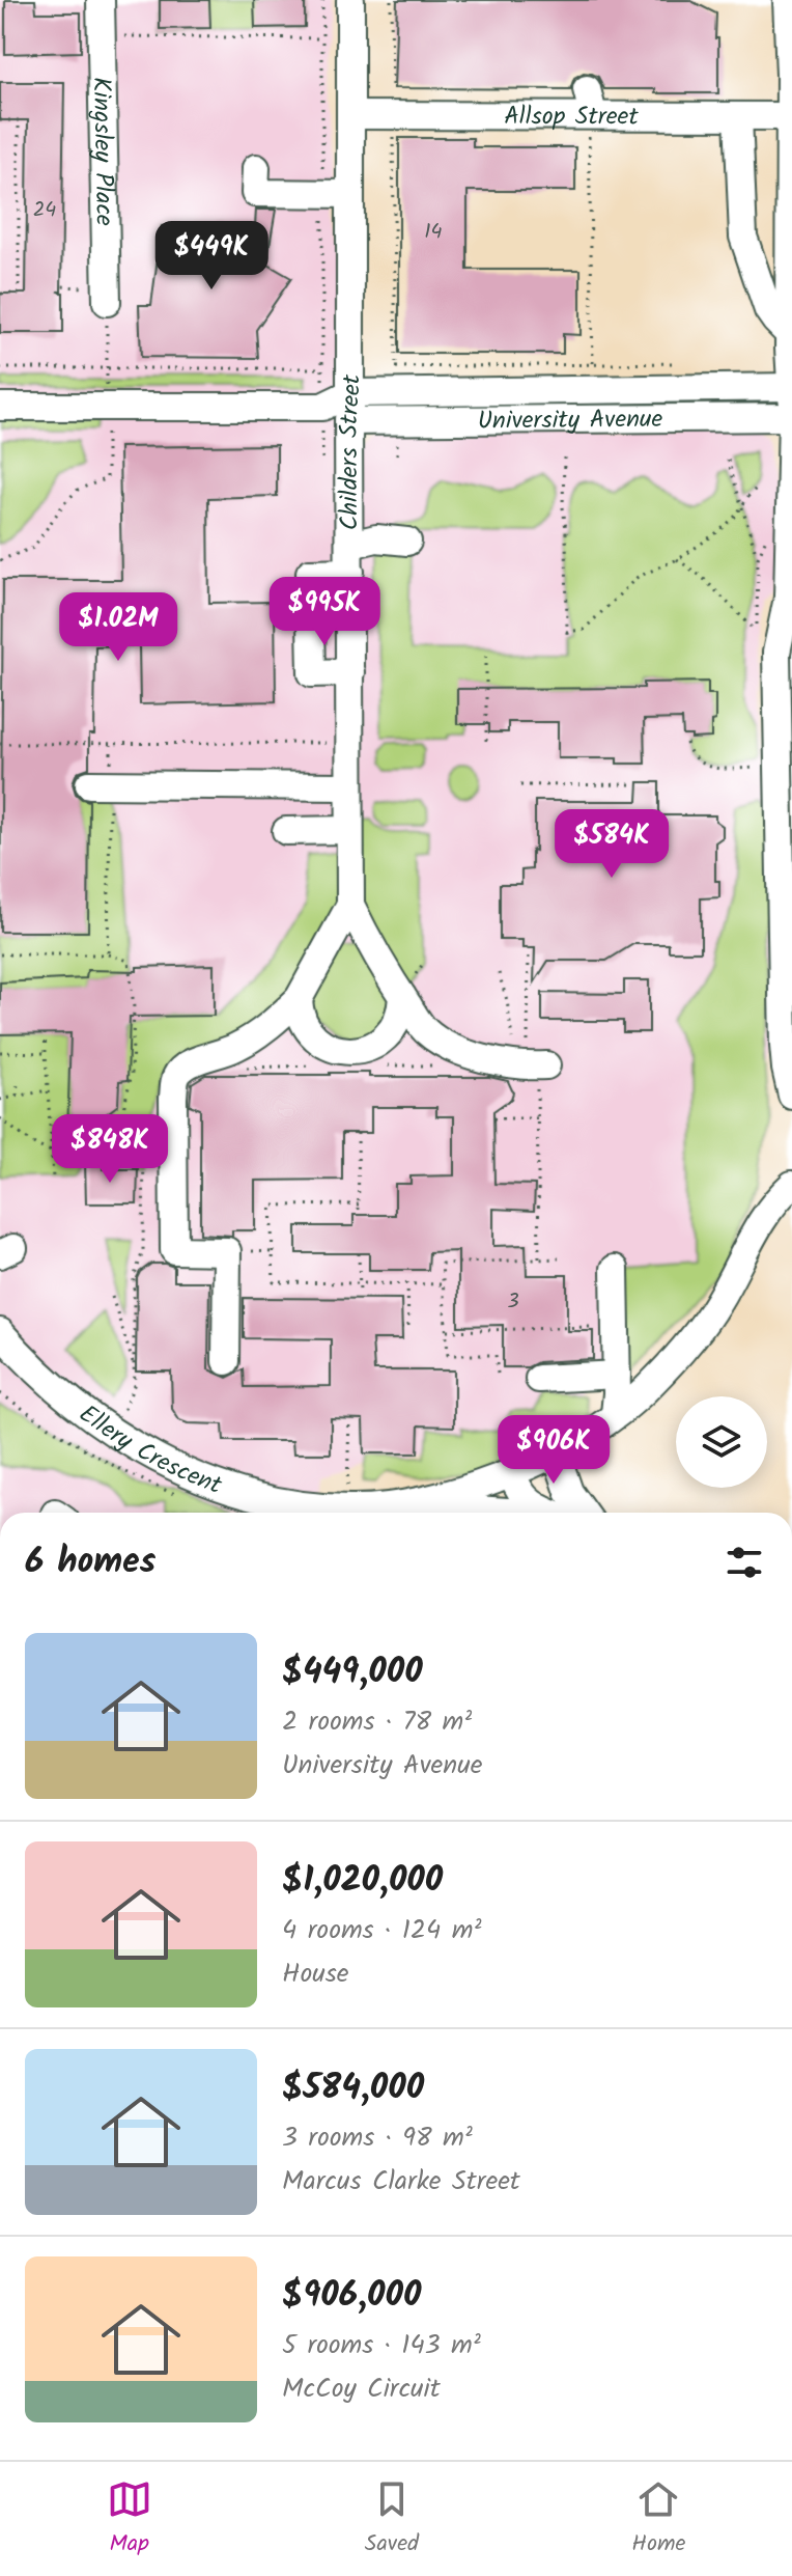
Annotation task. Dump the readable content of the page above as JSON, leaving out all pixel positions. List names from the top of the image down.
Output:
{
  "streets": {
    "street": [
      "Allsop Street",
      "Kingsley Place",
      "University Avenue",
      "Childers Street",
      "Ellery Crescent"
    ]
  },
  "crossings": [
    ["Allsop Street", "Childers Street"],
    ["University Avenue", "Childers Street"]
  ],
  "house_numbers": ["24", "14", "3"],
  "page": {
    "price": [
      "$449K",
      "$995K",
      "$1.02M",
      "$584K",
      "$848K",
      "$906K"
    ],
    "heading": "6 homes",
    "list": [
      {
        "name": "$449,000",
        "note": "2 rooms · 78 m² · University Avenue"
      },
      {
        "name": "$1,020,000",
        "note": "4 rooms · 124 m² · House"
      },
      {
        "name": "$584,000",
        "note": "3 rooms · 98 m² · Marcus Clarke Street"
      },
      {
        "name": "$906,000",
        "note": "5 rooms · 143 m² · McCoy Circuit"
      }
    ],
    "tabs": ["Map", "Saved", "Home"]
  }
}
